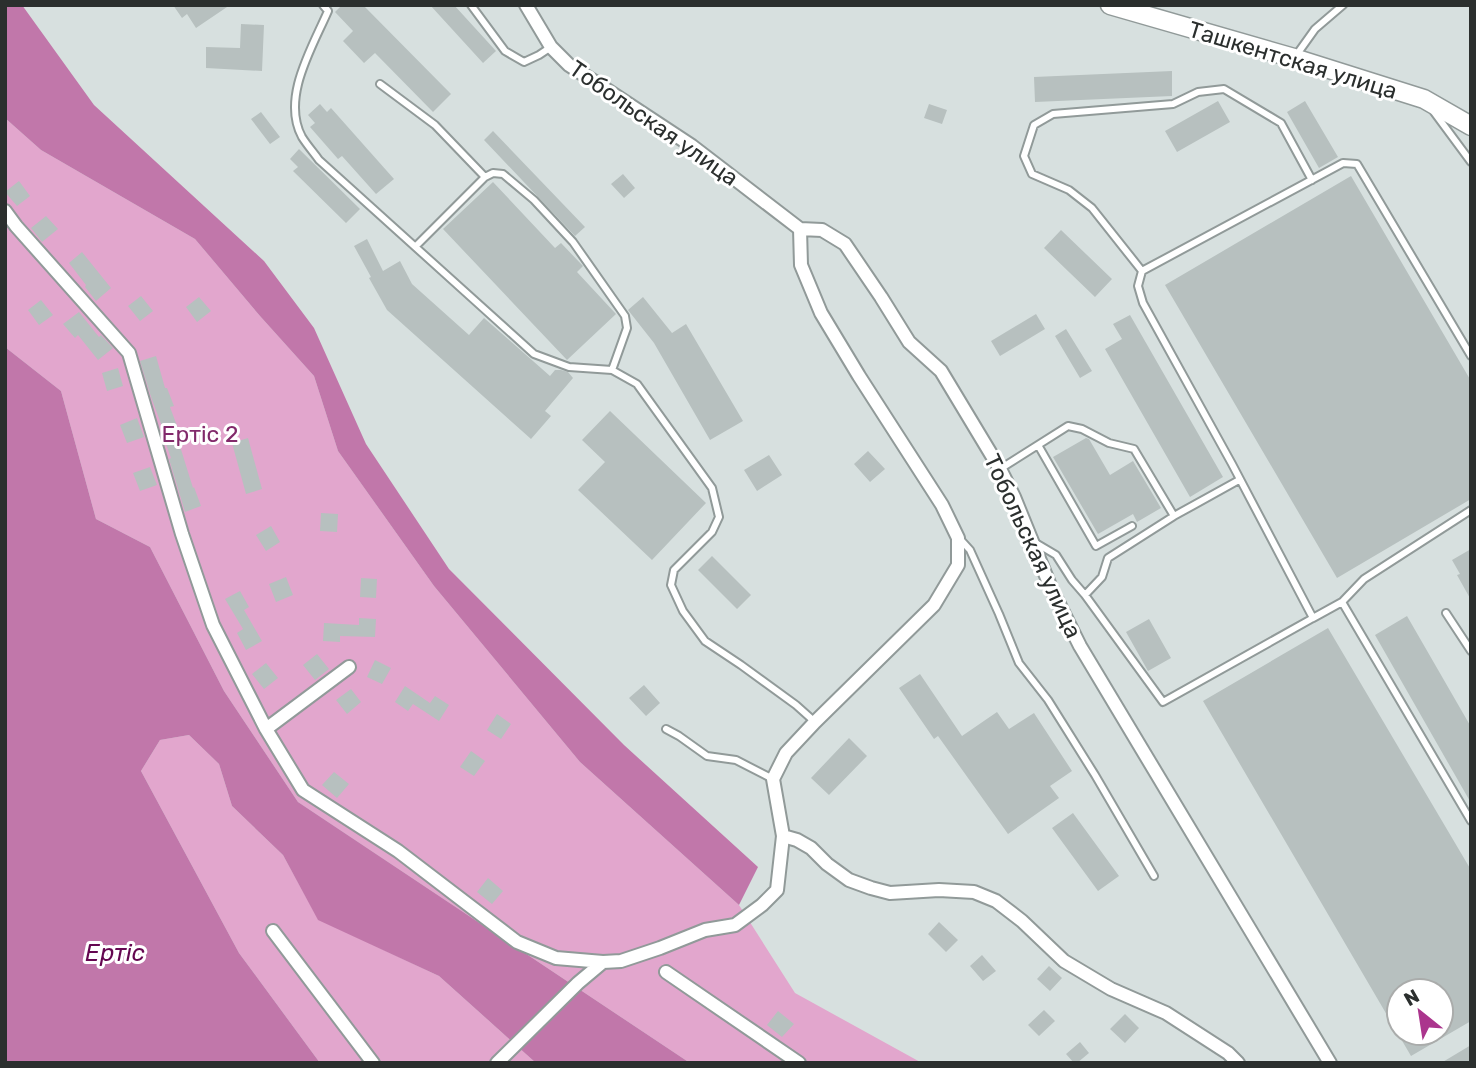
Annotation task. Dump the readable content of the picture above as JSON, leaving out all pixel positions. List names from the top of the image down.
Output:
{
  "streets": {
    "main road": ["Ташкентская улица"],
    "street": ["Тобольская улица"]
  },
  "water": ["Ертіс"],
  "parks": ["Ертіс 2"],
  "north": "top left"
}
